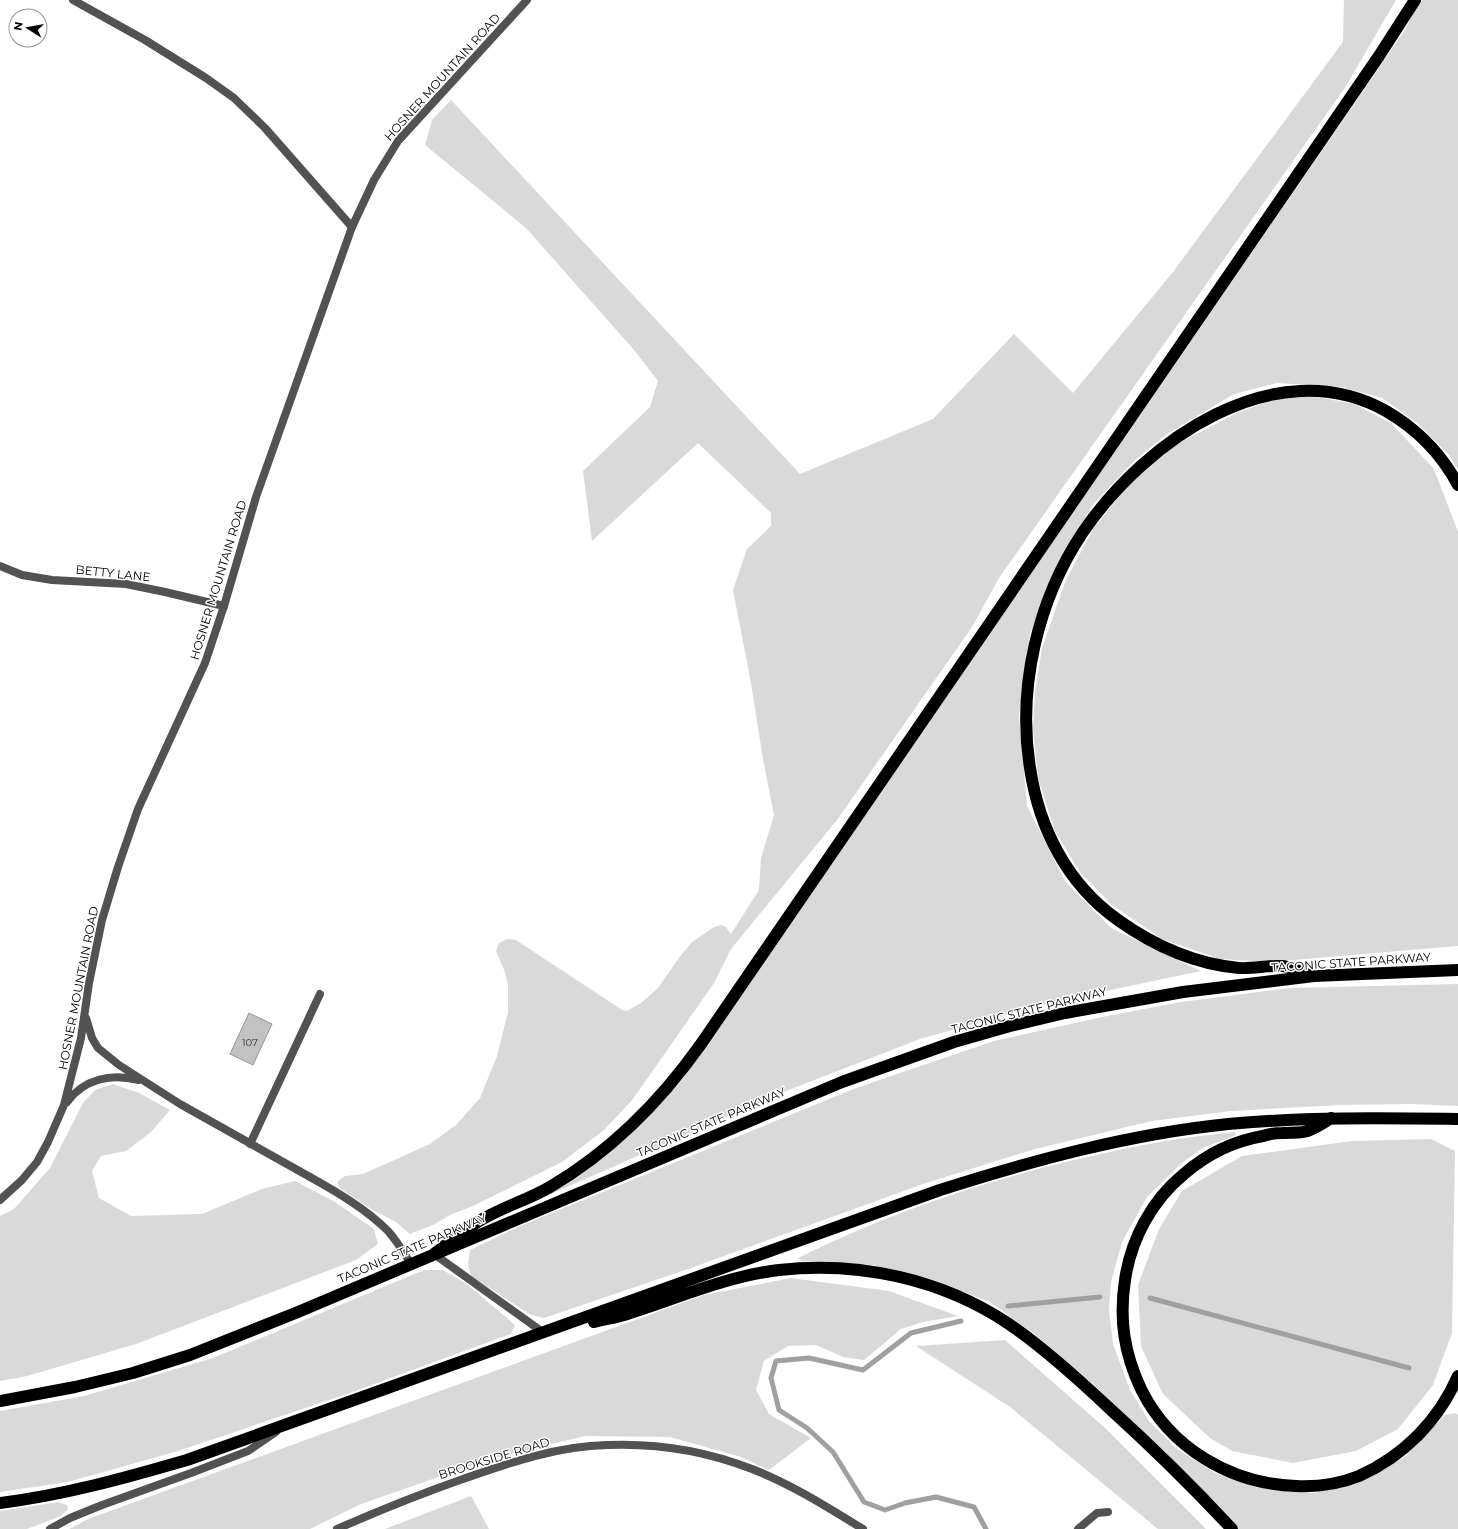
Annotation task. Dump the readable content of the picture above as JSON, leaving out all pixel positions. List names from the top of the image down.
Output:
{
  "streets": {
    "highway": ["TACONIC STATE PARKWAY"],
    "street": ["HOSNER MOUNTAIN ROAD", "BETTY LANE", "BROOKSIDE ROAD"]
  },
  "crossings": [
    ["HOSNER MOUNTAIN ROAD", "BETTY LANE"]
  ],
  "house_numbers": ["107"],
  "north": "left"
}
